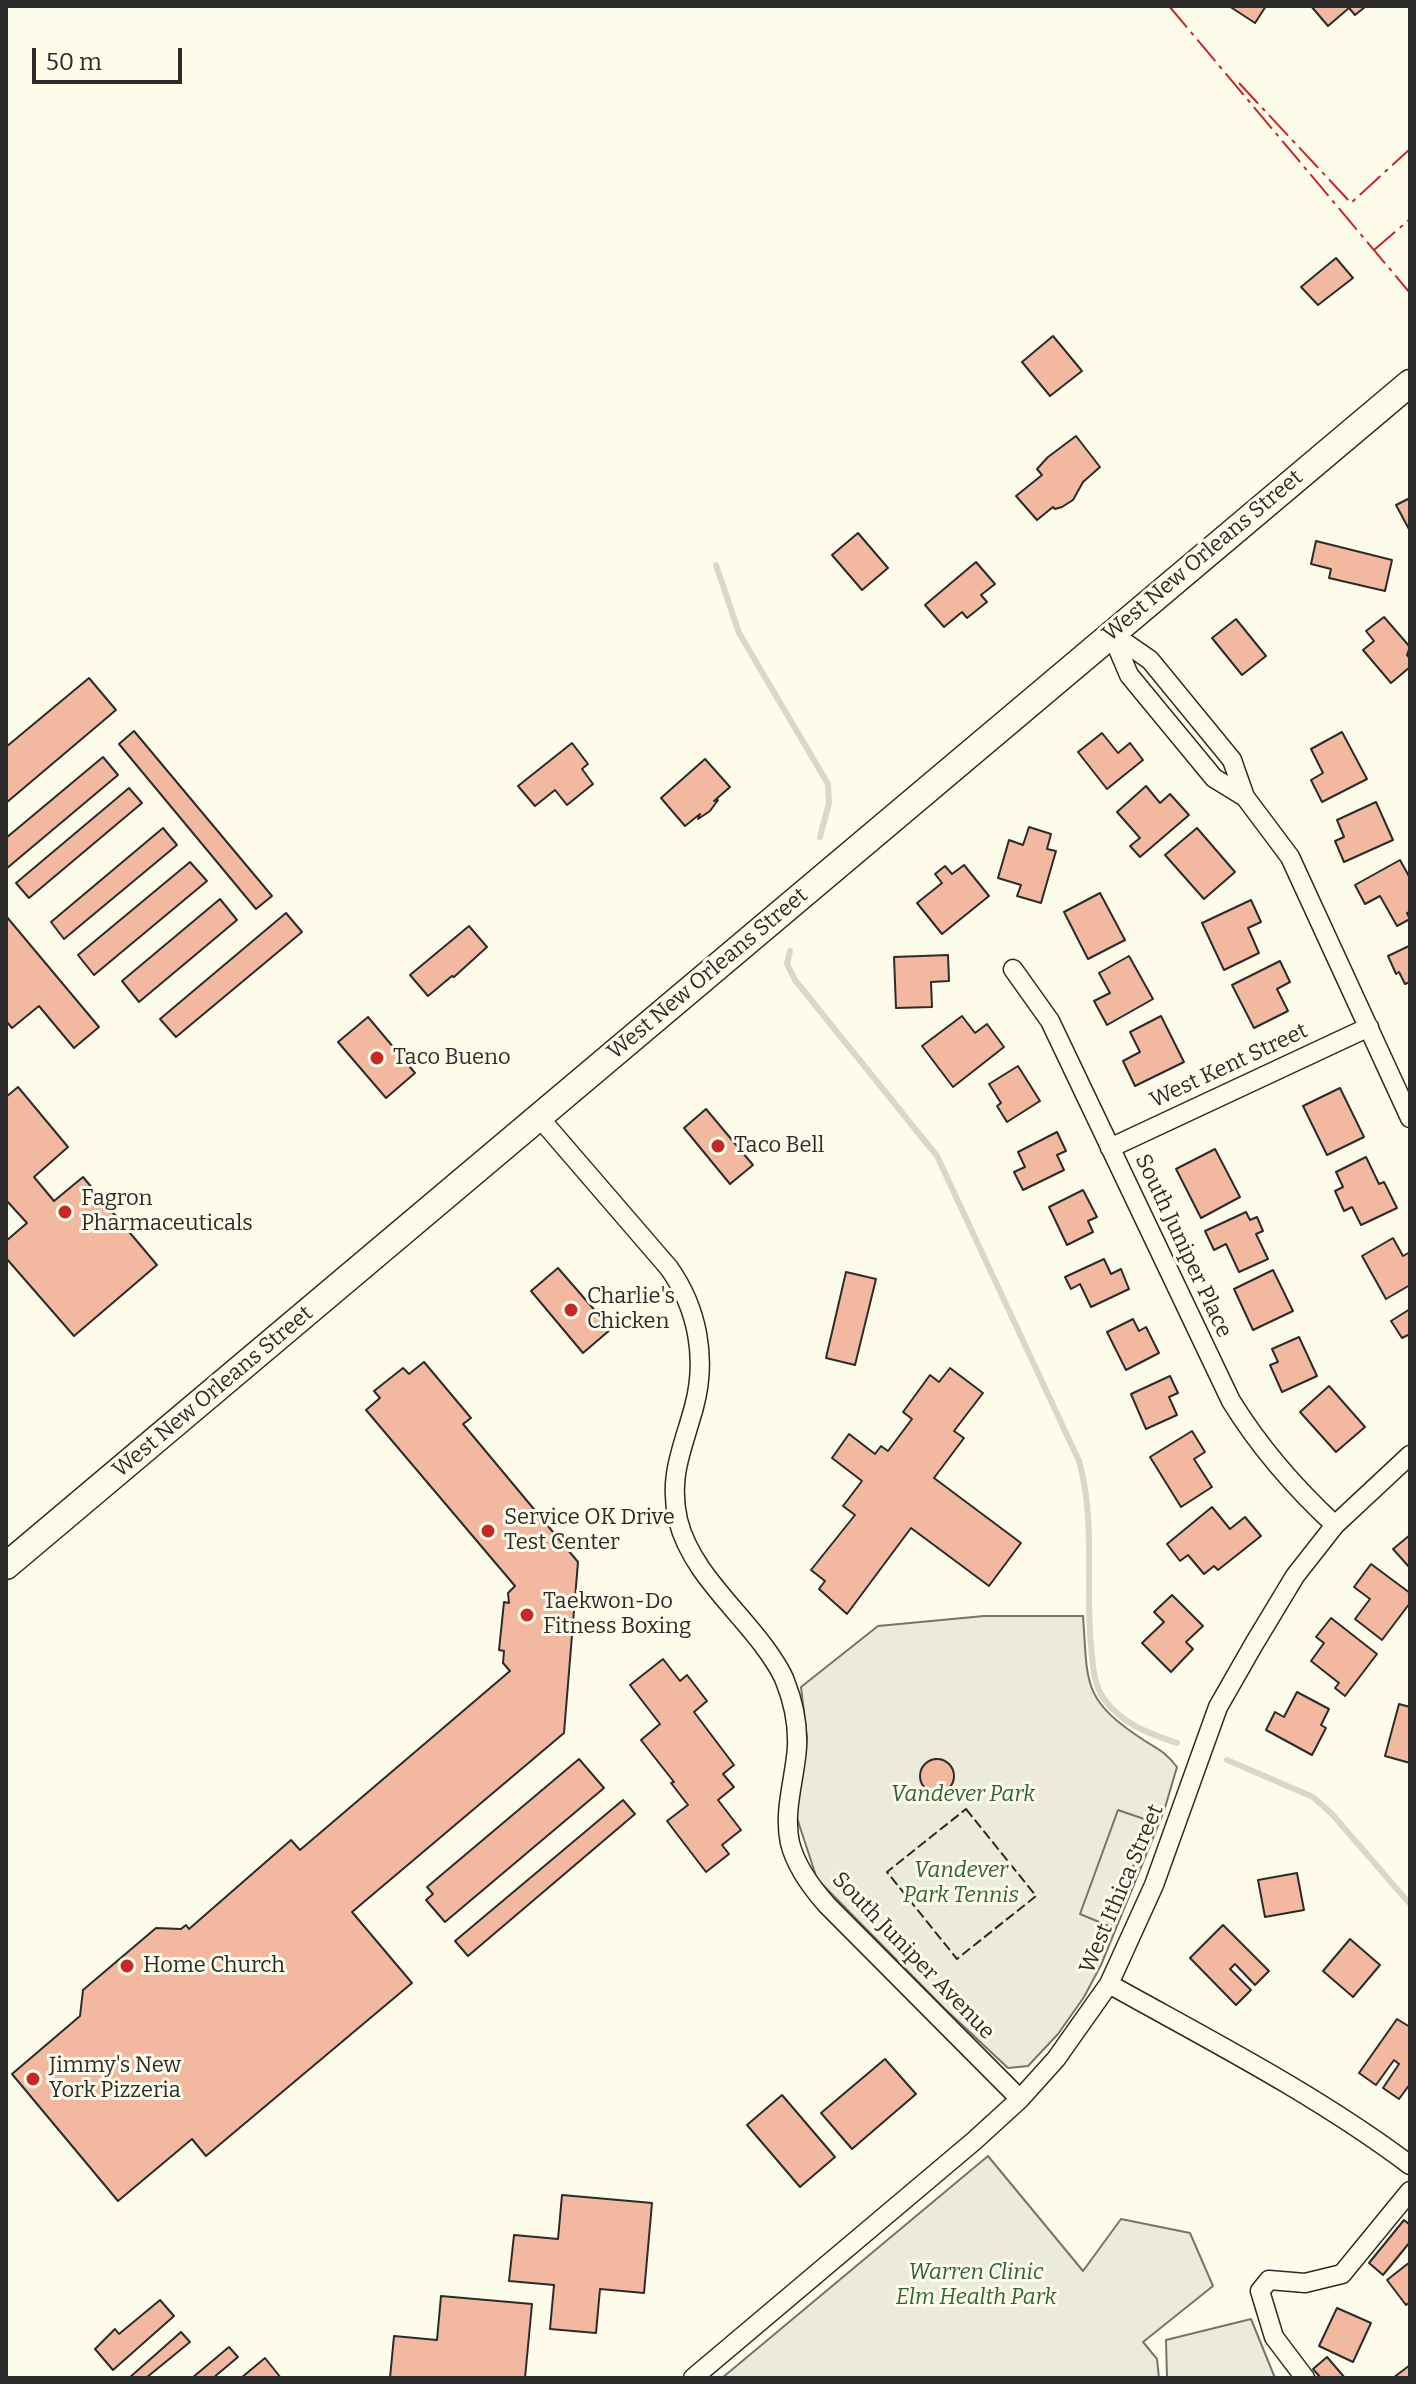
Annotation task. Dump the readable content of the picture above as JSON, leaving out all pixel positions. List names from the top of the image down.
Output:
{
  "streets": {
    "main road": ["West New Orleans Street"],
    "street": [
      "West Kent Street",
      "South Juniper Place",
      "West Ithica Street",
      "South Juniper Avenue"
    ]
  },
  "crossings": [
    ["West New Orleans Street", "South Juniper Avenue"],
    ["West Kent Street", "South Juniper Place"],
    ["South Juniper Place", "West Ithica Street"],
    ["West Ithica Street", "South Juniper Avenue"]
  ],
  "parks": ["Vandever Park", "Vandever Park Tennis", "Warren Clinic Elm Health Park"],
  "places": [
    "Taco Bueno",
    "Taco Bell",
    "Fagron Pharmaceuticals",
    "Charlie's Chicken",
    "Service OK Drive Test Center",
    "Taekwon-Do Fitness Boxing",
    "Home Church",
    "Jimmy's New York Pizzeria"
  ],
  "scale_bar": "50 m"
}
